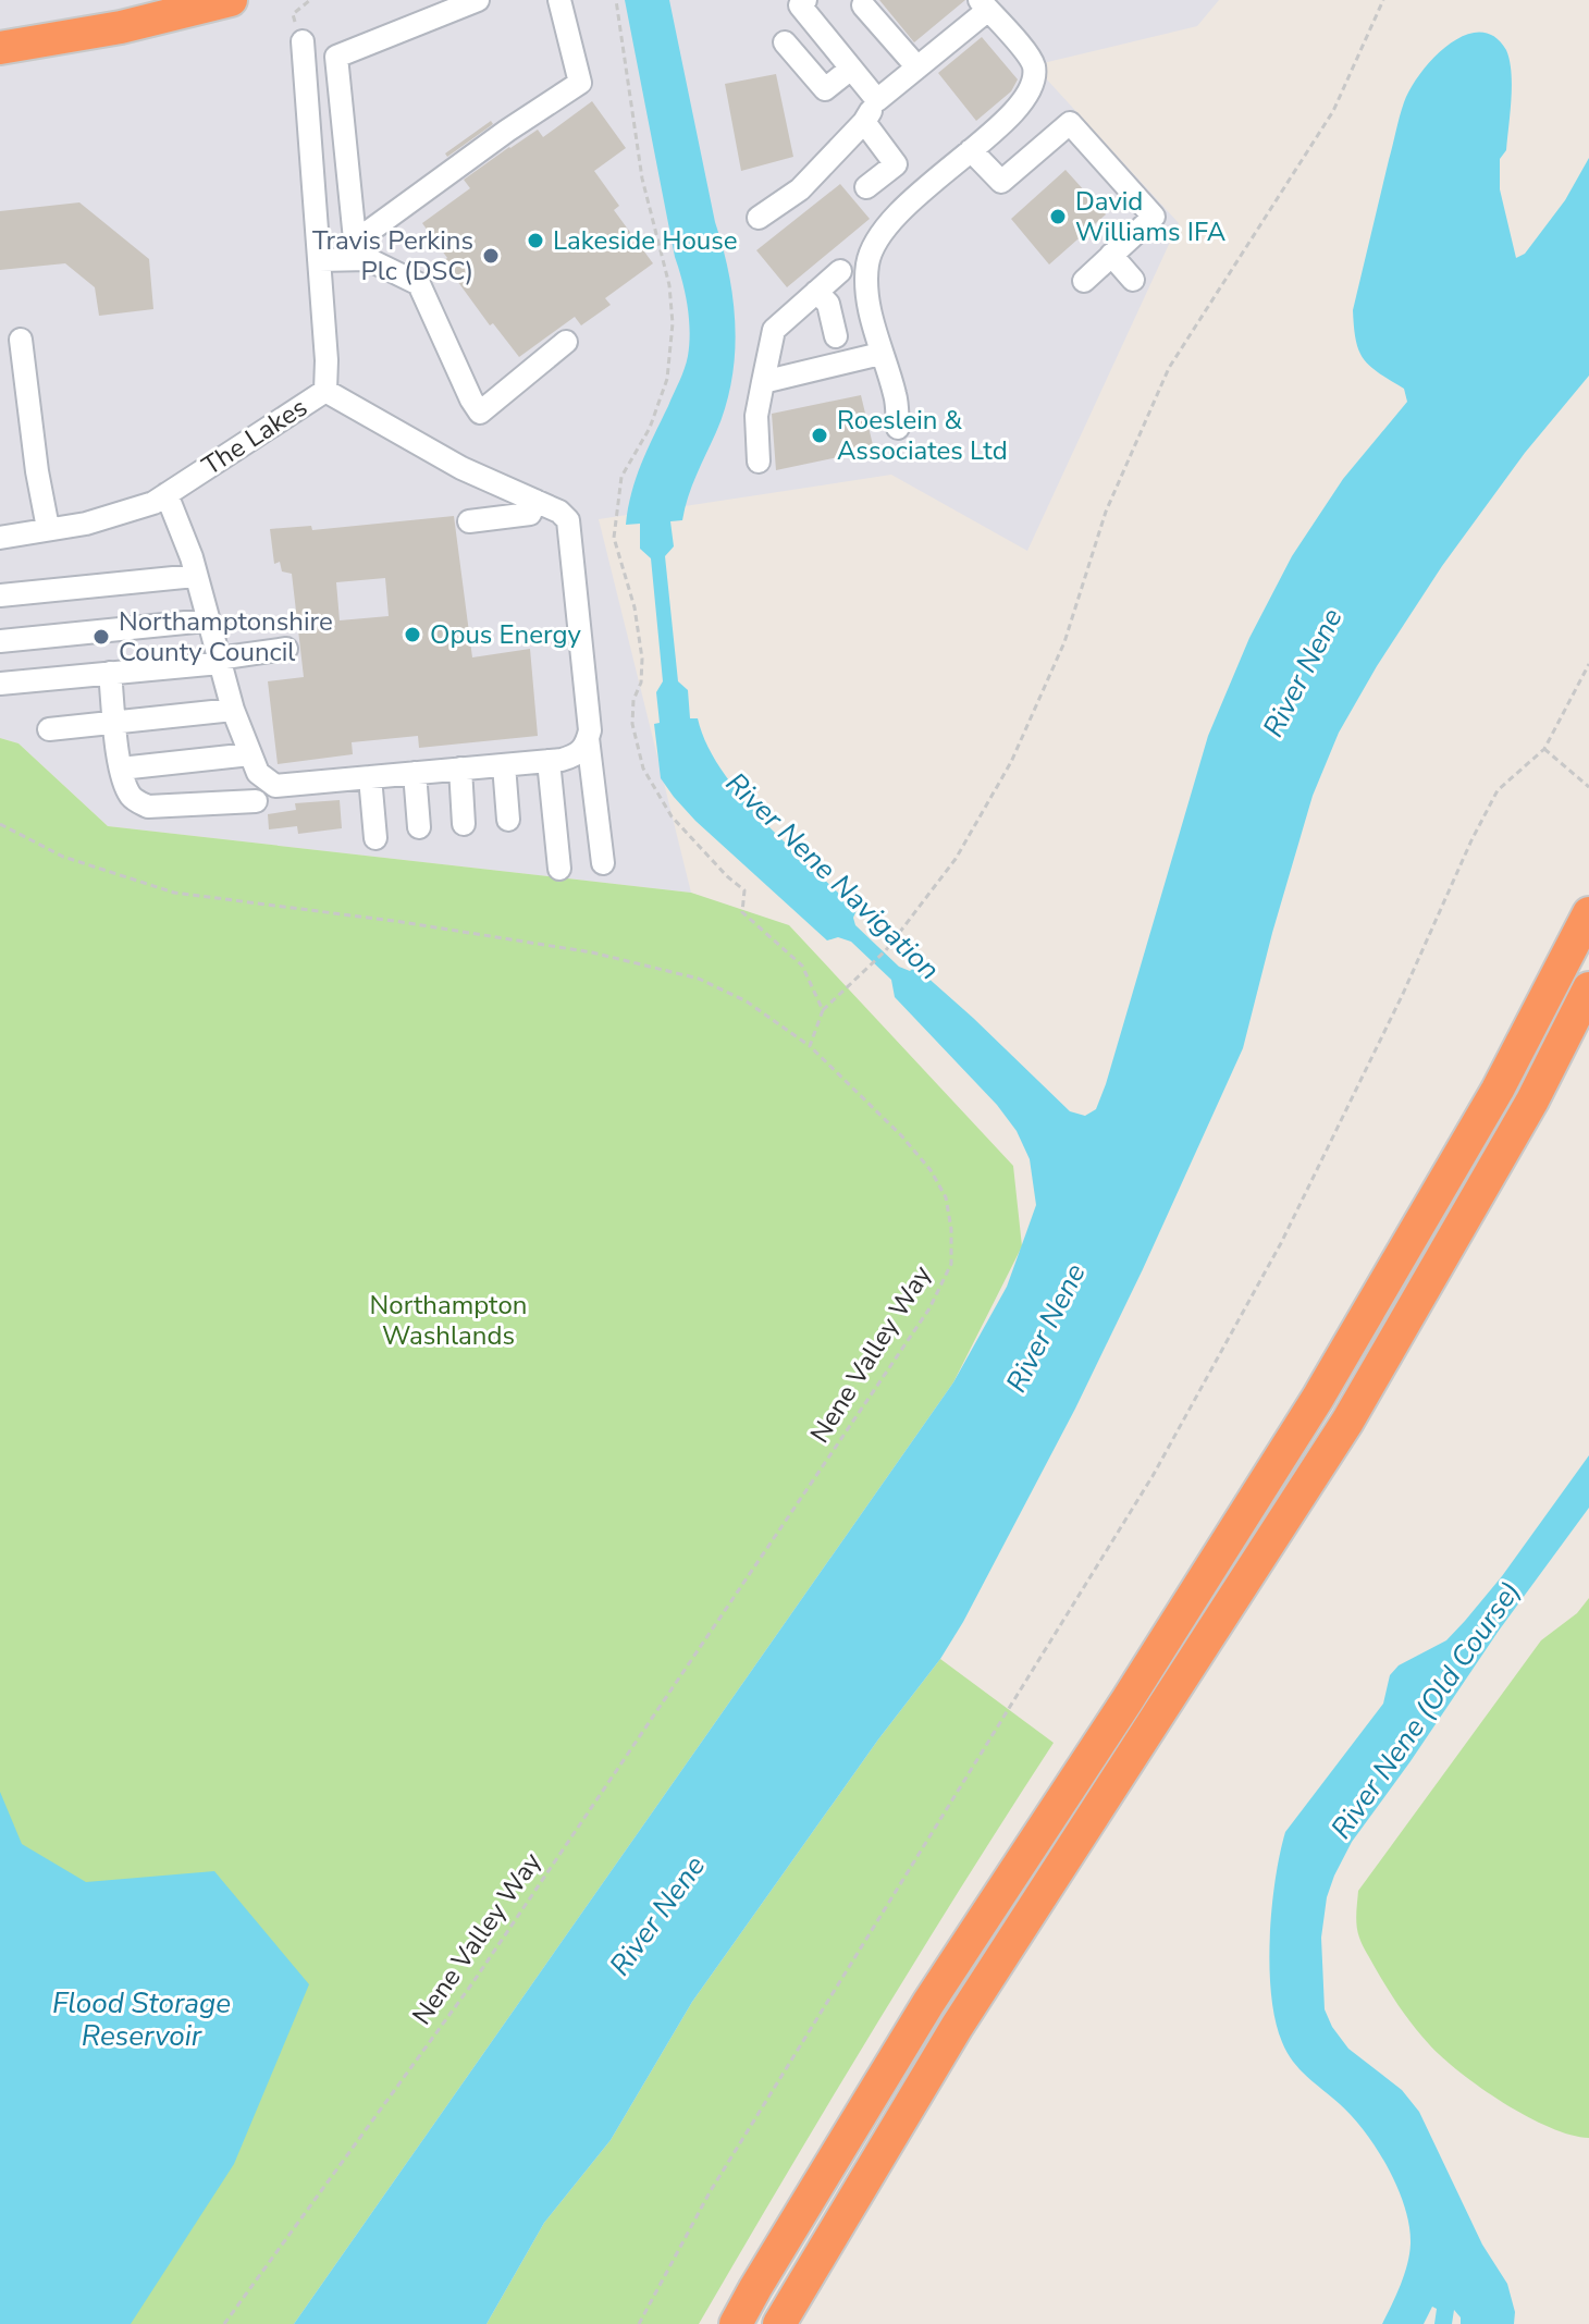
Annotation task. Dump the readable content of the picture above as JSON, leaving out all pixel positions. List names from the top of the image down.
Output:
{
  "streets": {
    "street": ["The Lakes"],
    "path": ["Nene Valley Way"]
  },
  "water": [
    "River Nene",
    "River Nene Navigation",
    "River Nene (Old Course)",
    "Flood Storage Reservoir"
  ],
  "parks": ["Northampton Washlands"],
  "places": [
    "David Williams IFA",
    "Lakeside House",
    "Travis Perkins Plc (DSC)",
    "Roeslein & Associates Ltd",
    "Opus Energy",
    "Northamptonshire County Council"
  ]
}
